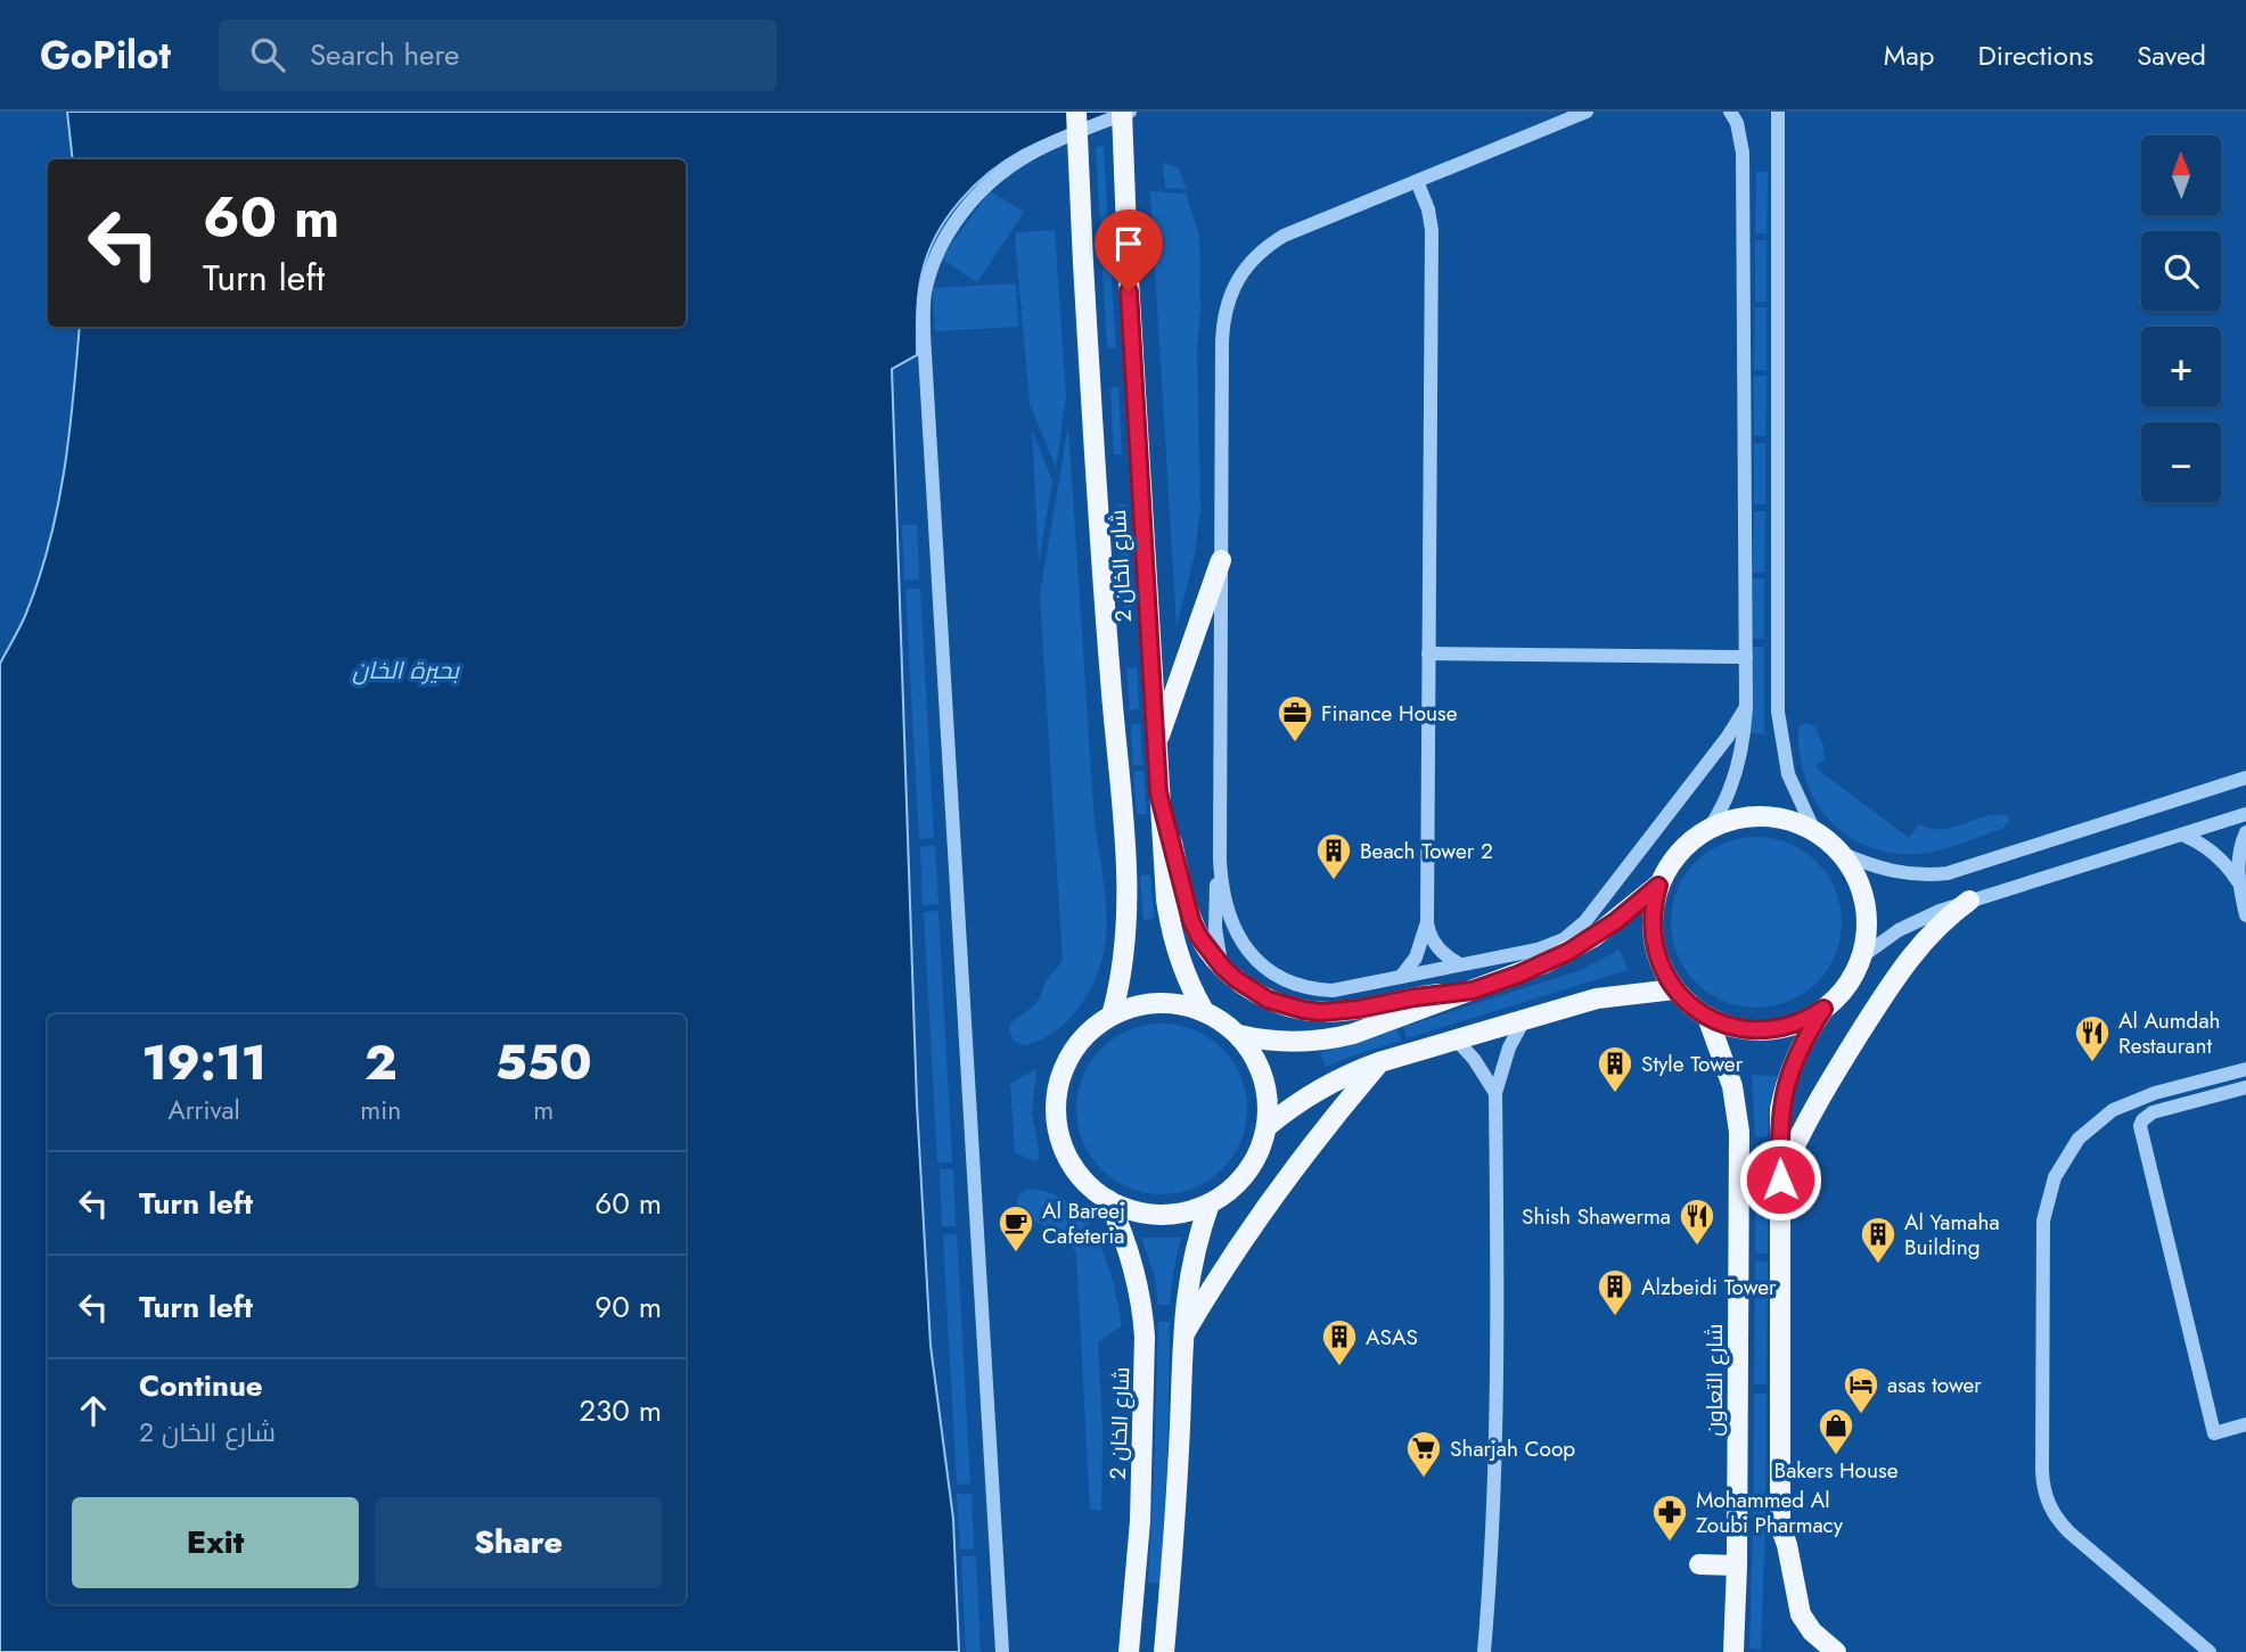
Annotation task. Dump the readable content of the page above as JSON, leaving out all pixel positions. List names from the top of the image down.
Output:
{
  "streets": {
    "main road": ["شارع الخان 2", "شارع التعاون"]
  },
  "water": ["بحيرة الخان"],
  "places": {
    "office": ["Finance House"],
    "building": [
      "Beach Tower 2",
      "Style Tower",
      "Al Yamaha Building",
      "Alzbeidi Tower",
      "ASAS"
    ],
    "restaurant": ["Al Aumdah Restaurant", "Shish Shawerma"],
    "cafe": ["Al Bareej Cafeteria"],
    "hotel": ["asas tower"],
    "shop": ["Bakers House"],
    "supermarket": ["Sharjah Coop"],
    "pharmacy": ["Mohammed Al Zoubi Pharmacy"]
  },
  "north": "top",
  "page": {
    "header": "GoPilot",
    "search": "Search here",
    "nav": ["Map", "Directions", "Saved"],
    "map_buttons": ["+", "−"],
    "turn": ["60 m", "Turn left"],
    "eta": [
      "19:11",
      "Arrival",
      "2",
      "min",
      "550",
      "m"
    ],
    "list": [
      {
        "name": "Turn left",
        "value": "60 m"
      },
      {
        "name": "Turn left",
        "value": "90 m"
      },
      {
        "name": "Continue",
        "note": "شارع الخان 2",
        "value": "230 m"
      }
    ],
    "buttons": ["Exit", "Share"]
  }
}
